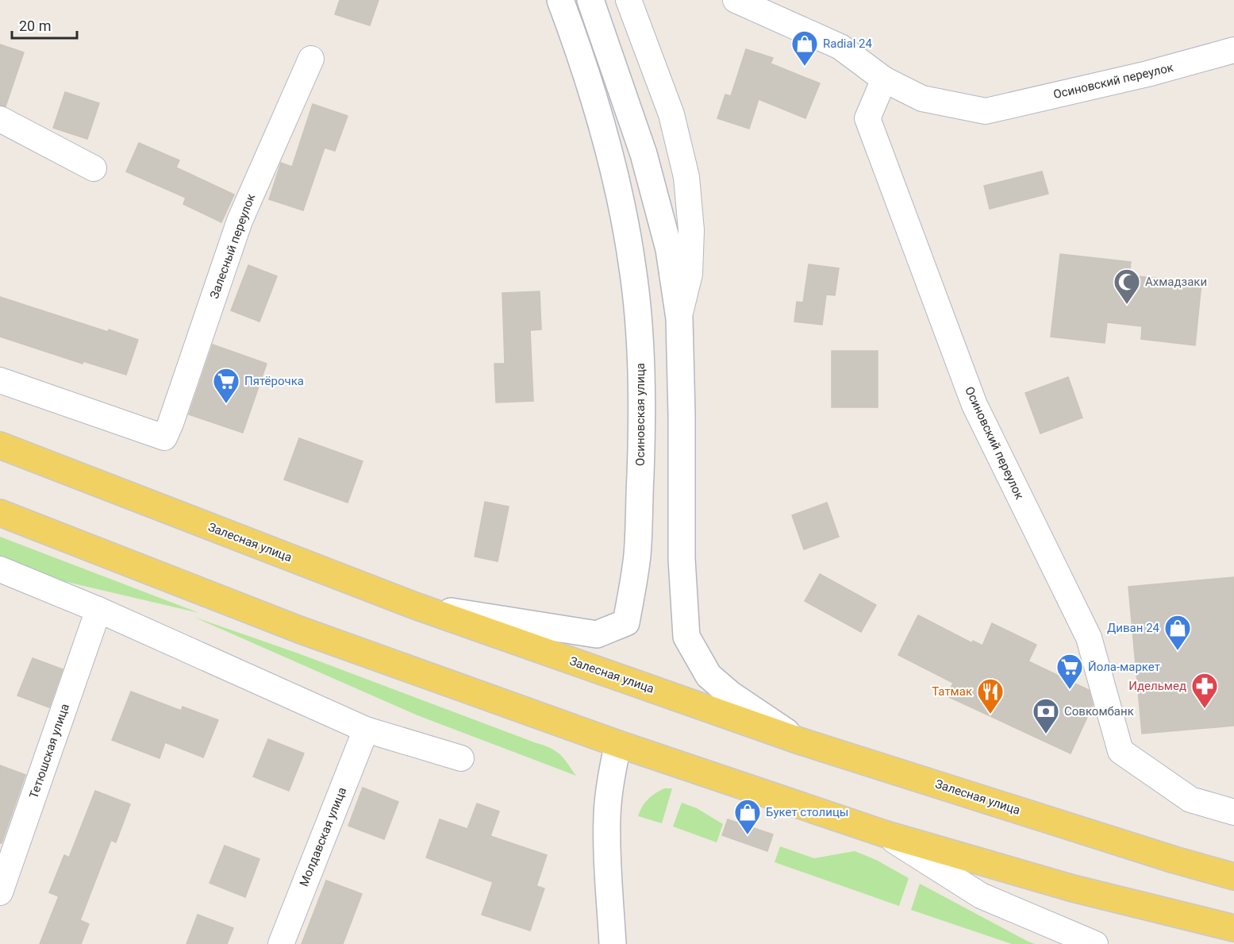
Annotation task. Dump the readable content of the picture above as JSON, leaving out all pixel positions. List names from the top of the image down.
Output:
{
  "streets": {
    "main road": ["Залесная улица"],
    "street": [
      "Осиновский переулок",
      "Залесный переулок",
      "Осиновская улица",
      "Тетюшская улица",
      "Молдавская улица"
    ]
  },
  "crossings": [
    ["Осиновская улица", "Залесная улица"]
  ],
  "places": {
    "shop": ["Radial 24", "Диван 24", "Букет столицы"],
    "mosque": ["Ахмадзаки"],
    "supermarket": ["Пятёрочка", "Йола-маркет"],
    "pharmacy": ["Идельмед"],
    "restaurant": ["Татмак"],
    "bank": ["Совкомбанк"]
  },
  "scale_bar": "20 m"
}
